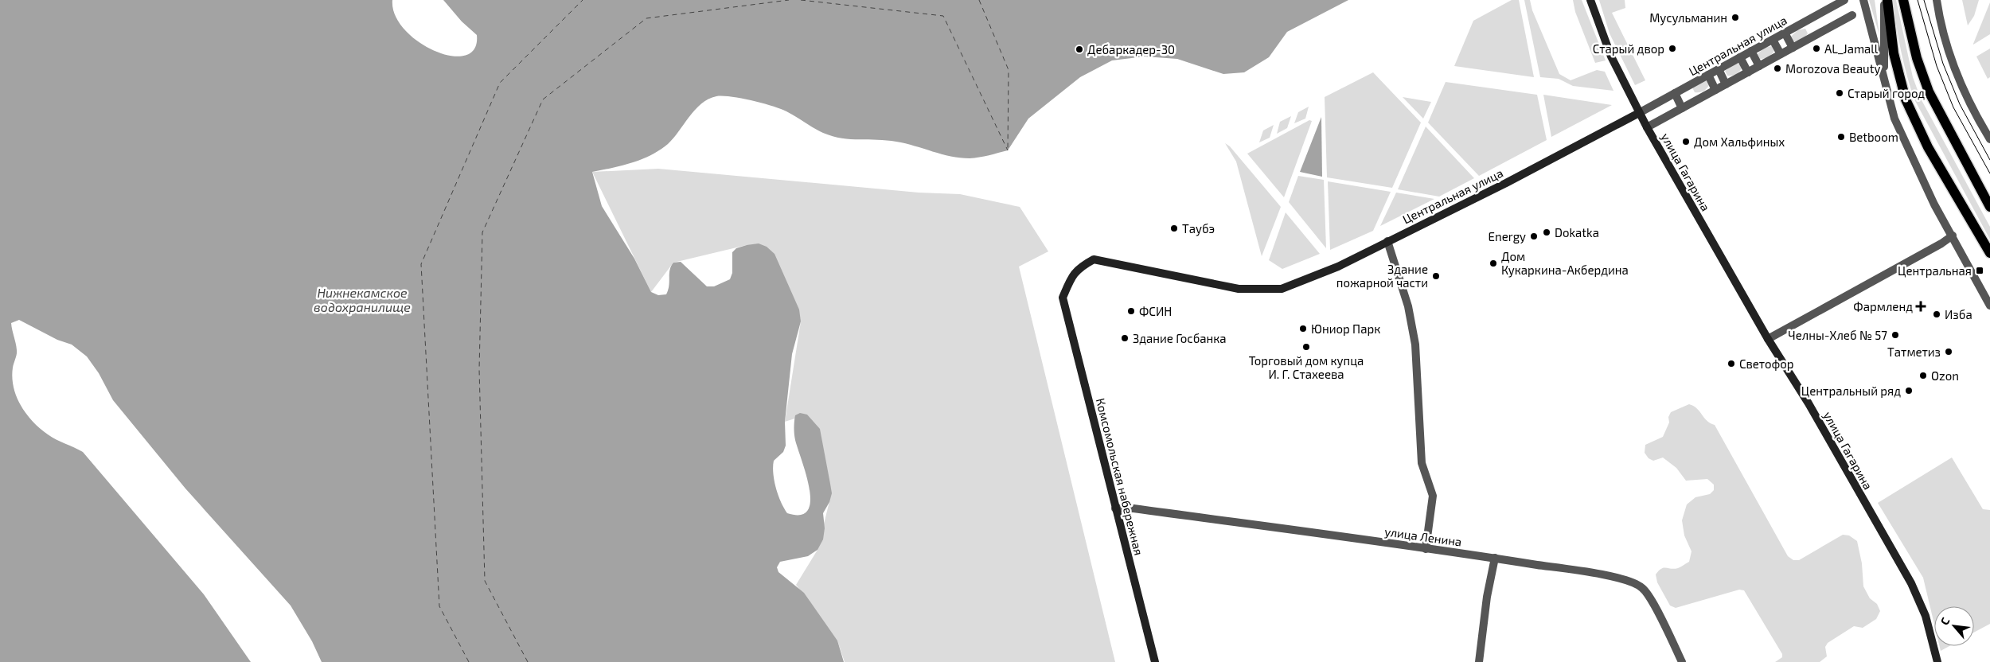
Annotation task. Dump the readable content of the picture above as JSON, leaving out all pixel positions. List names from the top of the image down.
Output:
{
  "streets": {
    "street": [
      "Центральная улица",
      "улица Гагарина",
      "Комсомольская набережная",
      "улица Ленина"
    ]
  },
  "crossings": [
    ["Центральная улица", "улица Гагарина"],
    ["Центральная улица", "Комсомольская набережная"],
    ["Комсомольская набережная", "улица Ленина"]
  ],
  "water": ["Нижнекамское водохранилище"],
  "places": {
    "other": [
      "Мусульманин",
      "Старый двор",
      "AL_Jamall",
      "Дебаркадер-30",
      "Morozova Beauty",
      "Старый город",
      "Betboom",
      "Дом Хальфиных",
      "Таубэ",
      "Dokatka",
      "Energy",
      "Дом Кукаркина-Акбердина",
      "Здание пожарной части",
      "ФСИН",
      "Изба",
      "Юниор Парк",
      "Челны-Хлеб № 57",
      "Здание Госбанка",
      "Торговый дом купца И. Г. Стахеева",
      "Татметиз",
      "Светофор",
      "Ozon",
      "Центральный ряд"
    ],
    "transit": ["Центральная"],
    "health": ["Фармленд"]
  },
  "north": "top left"
}
